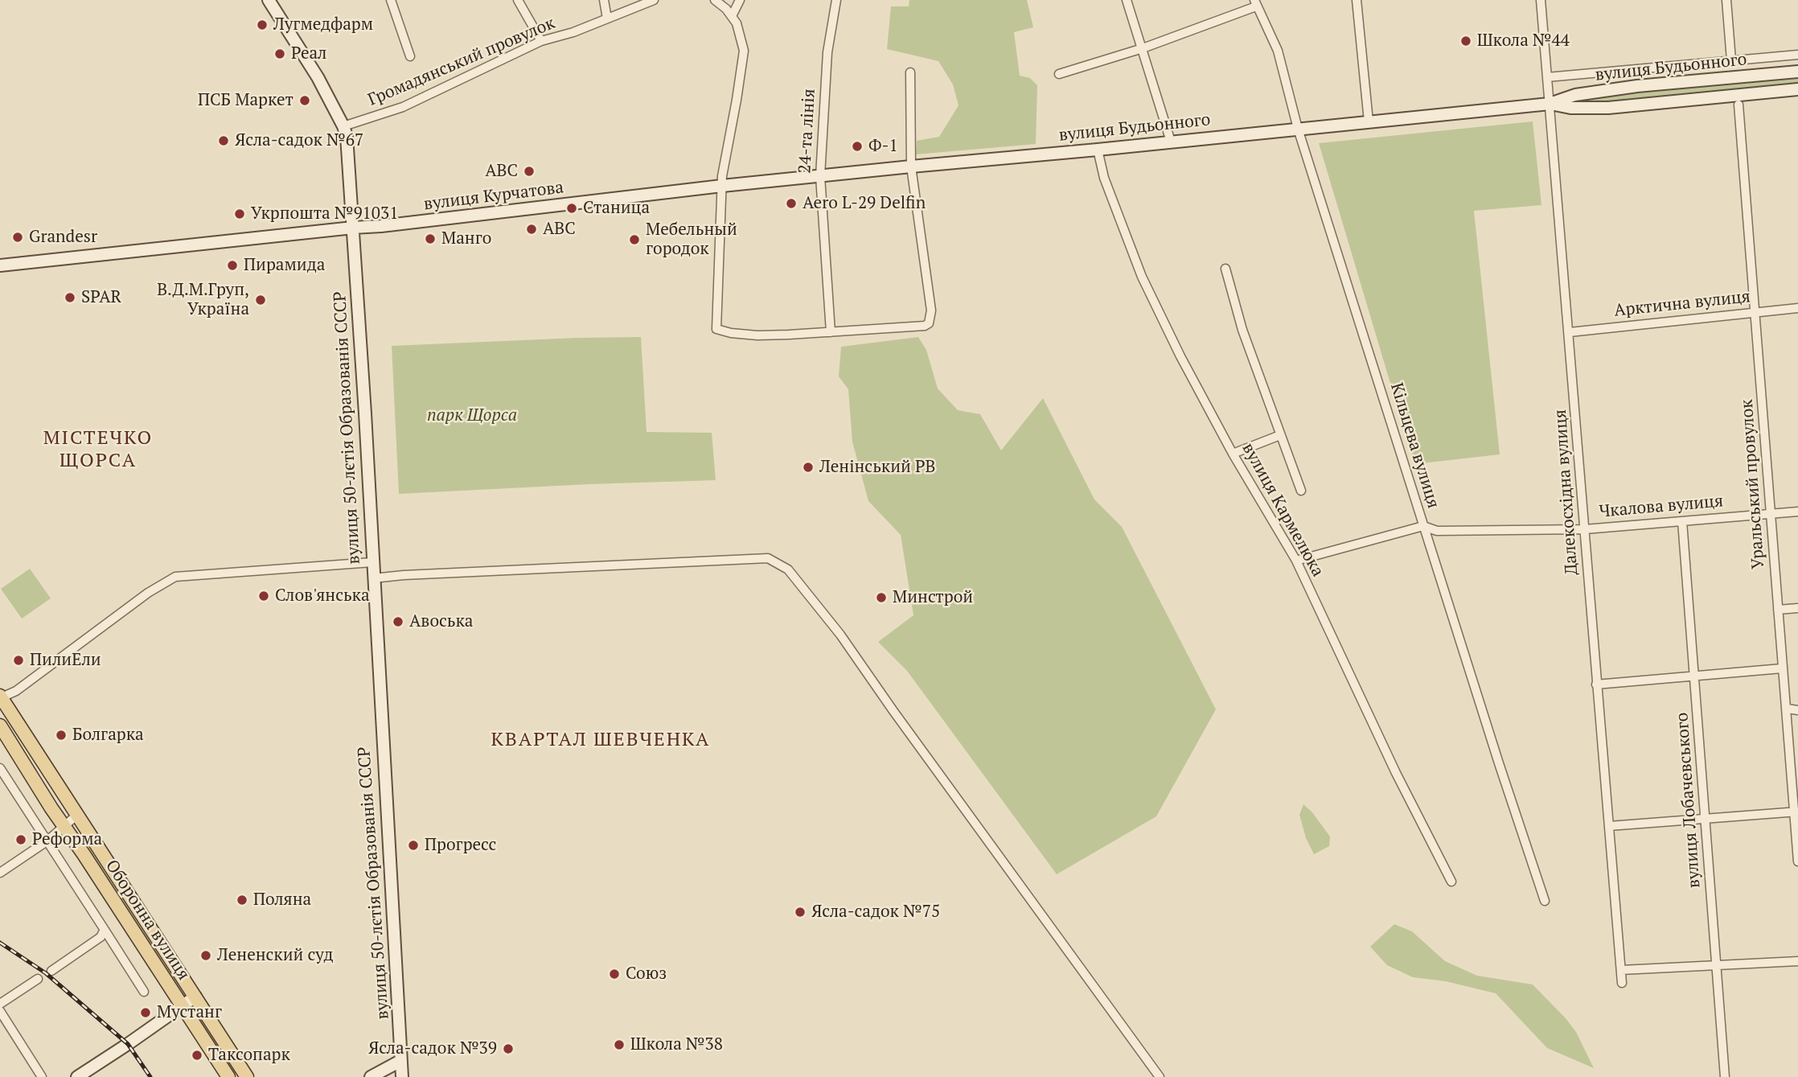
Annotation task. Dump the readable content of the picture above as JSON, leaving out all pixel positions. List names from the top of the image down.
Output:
{
  "streets": {
    "main road": [
      "вулиця Будьонного",
      "вулиця Курчатова",
      "вулиця 50-лєтія Образованія СССР",
      "Оборонна вулиця"
    ],
    "street": [
      "Громадянський провулок",
      "24-та лінія",
      "Арктична вулиця",
      "Кільцева вулиця",
      "Уральський провулок",
      "Далекосхідна вулиця",
      "Чкалова вулиця",
      "вулиця Кармелюка",
      "вулиця Лобачевського"
    ]
  },
  "crossings": [
    ["Громадянський провулок", "вулиця 50-лєтія Образованія СССР"],
    ["вулиця Будьонного", "24-та лінія"],
    ["вулиця Будьонного", "вулиця Курчатова"],
    ["вулиця Будьонного", "Кільцева вулиця"],
    ["вулиця Будьонного", "Далекосхідна вулиця"],
    ["вулиця Будьонного", "вулиця Кармелюка"],
    ["вулиця Курчатова", "вулиця 50-лєтія Образованія СССР"],
    ["Арктична вулиця", "Уральський провулок"],
    ["Арктична вулиця", "Далекосхідна вулиця"],
    ["Кільцева вулиця", "Чкалова вулиця"],
    ["Уральський провулок", "Чкалова вулиця"],
    ["Далекосхідна вулиця", "Чкалова вулиця"],
    ["Чкалова вулиця", "вулиця Кармелюка"],
    ["Чкалова вулиця", "вулиця Лобачевського"]
  ],
  "districts": ["МІСТЕЧКО ЩОРСА", "КВАРТАЛ ШЕВЧЕНКА"],
  "parks": ["парк Щорса"],
  "places": [
    "Лугмедфарм",
    "Школа №44",
    "Реал",
    "ПСБ Маркет",
    "Ясла-садок №67",
    "Ф-1",
    "ABC",
    "Aero L-29 Delfin",
    "Станица",
    "Укрпошта №91031",
    "АВС",
    "Grandesr",
    "Манго",
    "Мебельный городок",
    "Пирамида",
    "SPAR",
    "В.Д.М.Груп, Україна",
    "Ленінський РВ",
    "Слов'янська",
    "Минстрой",
    "Авоська",
    "ПилиЕли",
    "Болгарка",
    "Реформа",
    "Прогресс",
    "Поляна",
    "Ясла-садок №75",
    "Лененский суд",
    "Союз",
    "Мустанг",
    "Школа №38",
    "Ясла-садок №39",
    "Таксопарк"
  ]
}
